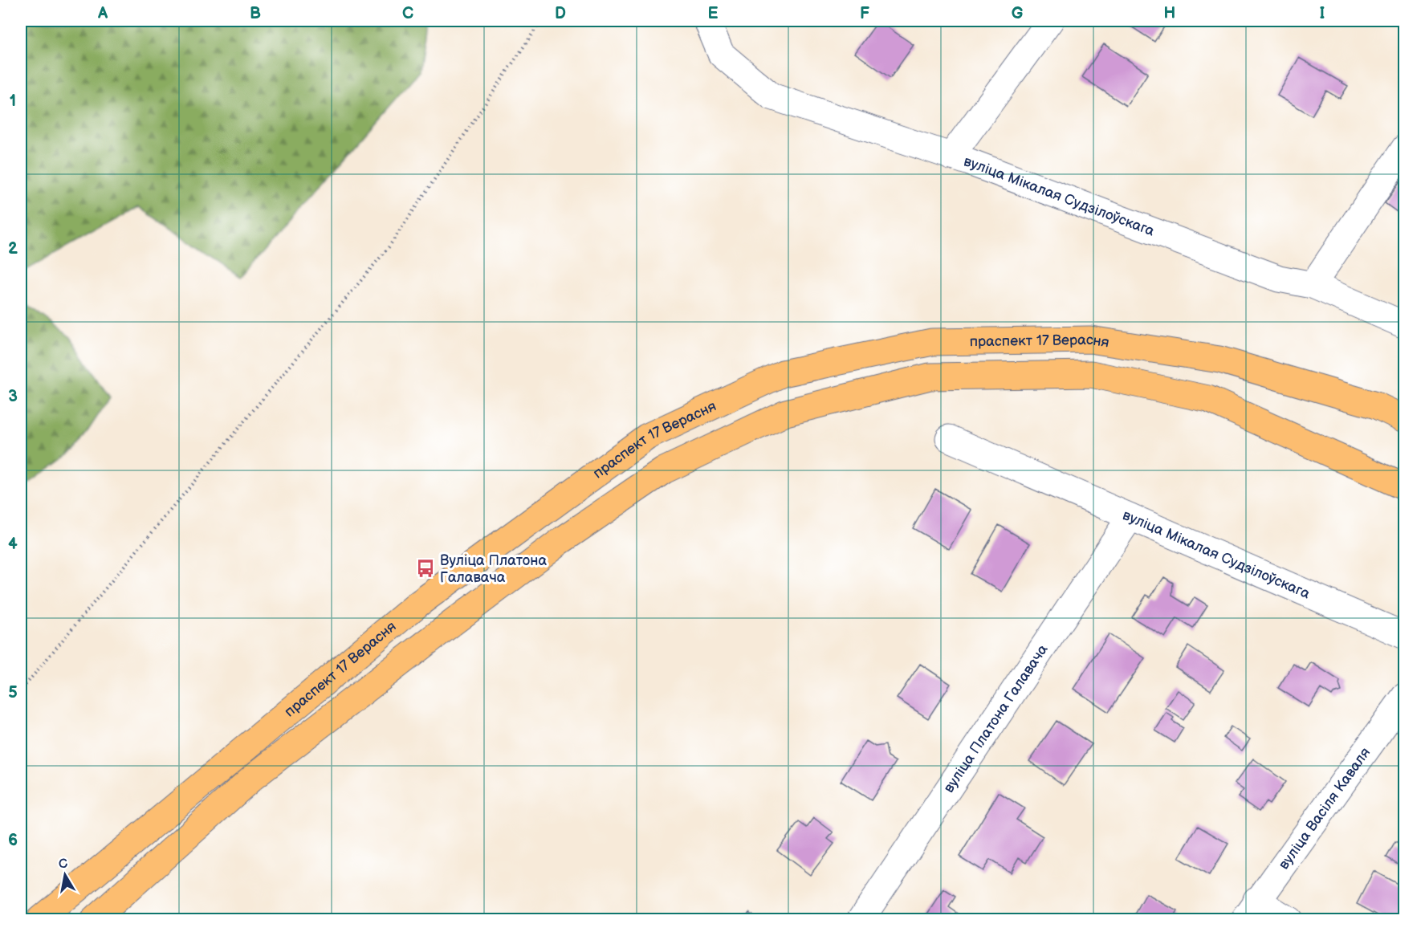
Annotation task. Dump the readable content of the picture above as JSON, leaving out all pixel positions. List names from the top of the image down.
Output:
{
  "streets": {
    "main road": ["праспект 17 Верасня"],
    "street": ["вуліца Мікалая Судзілоўскага", "вуліца Платона Галавача", "вуліца Васіля Каваля"]
  },
  "crossings": [
    ["вуліца Мікалая Судзілоўскага", "вуліца Платона Галавача"]
  ],
  "places": {
    "bus stop": ["Вуліца Платона Галавача"]
  },
  "north": "top",
  "grid": {
    "columns": [
      "A",
      "B",
      "C",
      "D",
      "E",
      "F",
      "G",
      "H",
      "I"
    ],
    "rows": [
      "1",
      "2",
      "3",
      "4",
      "5",
      "6"
    ]
  }
}
